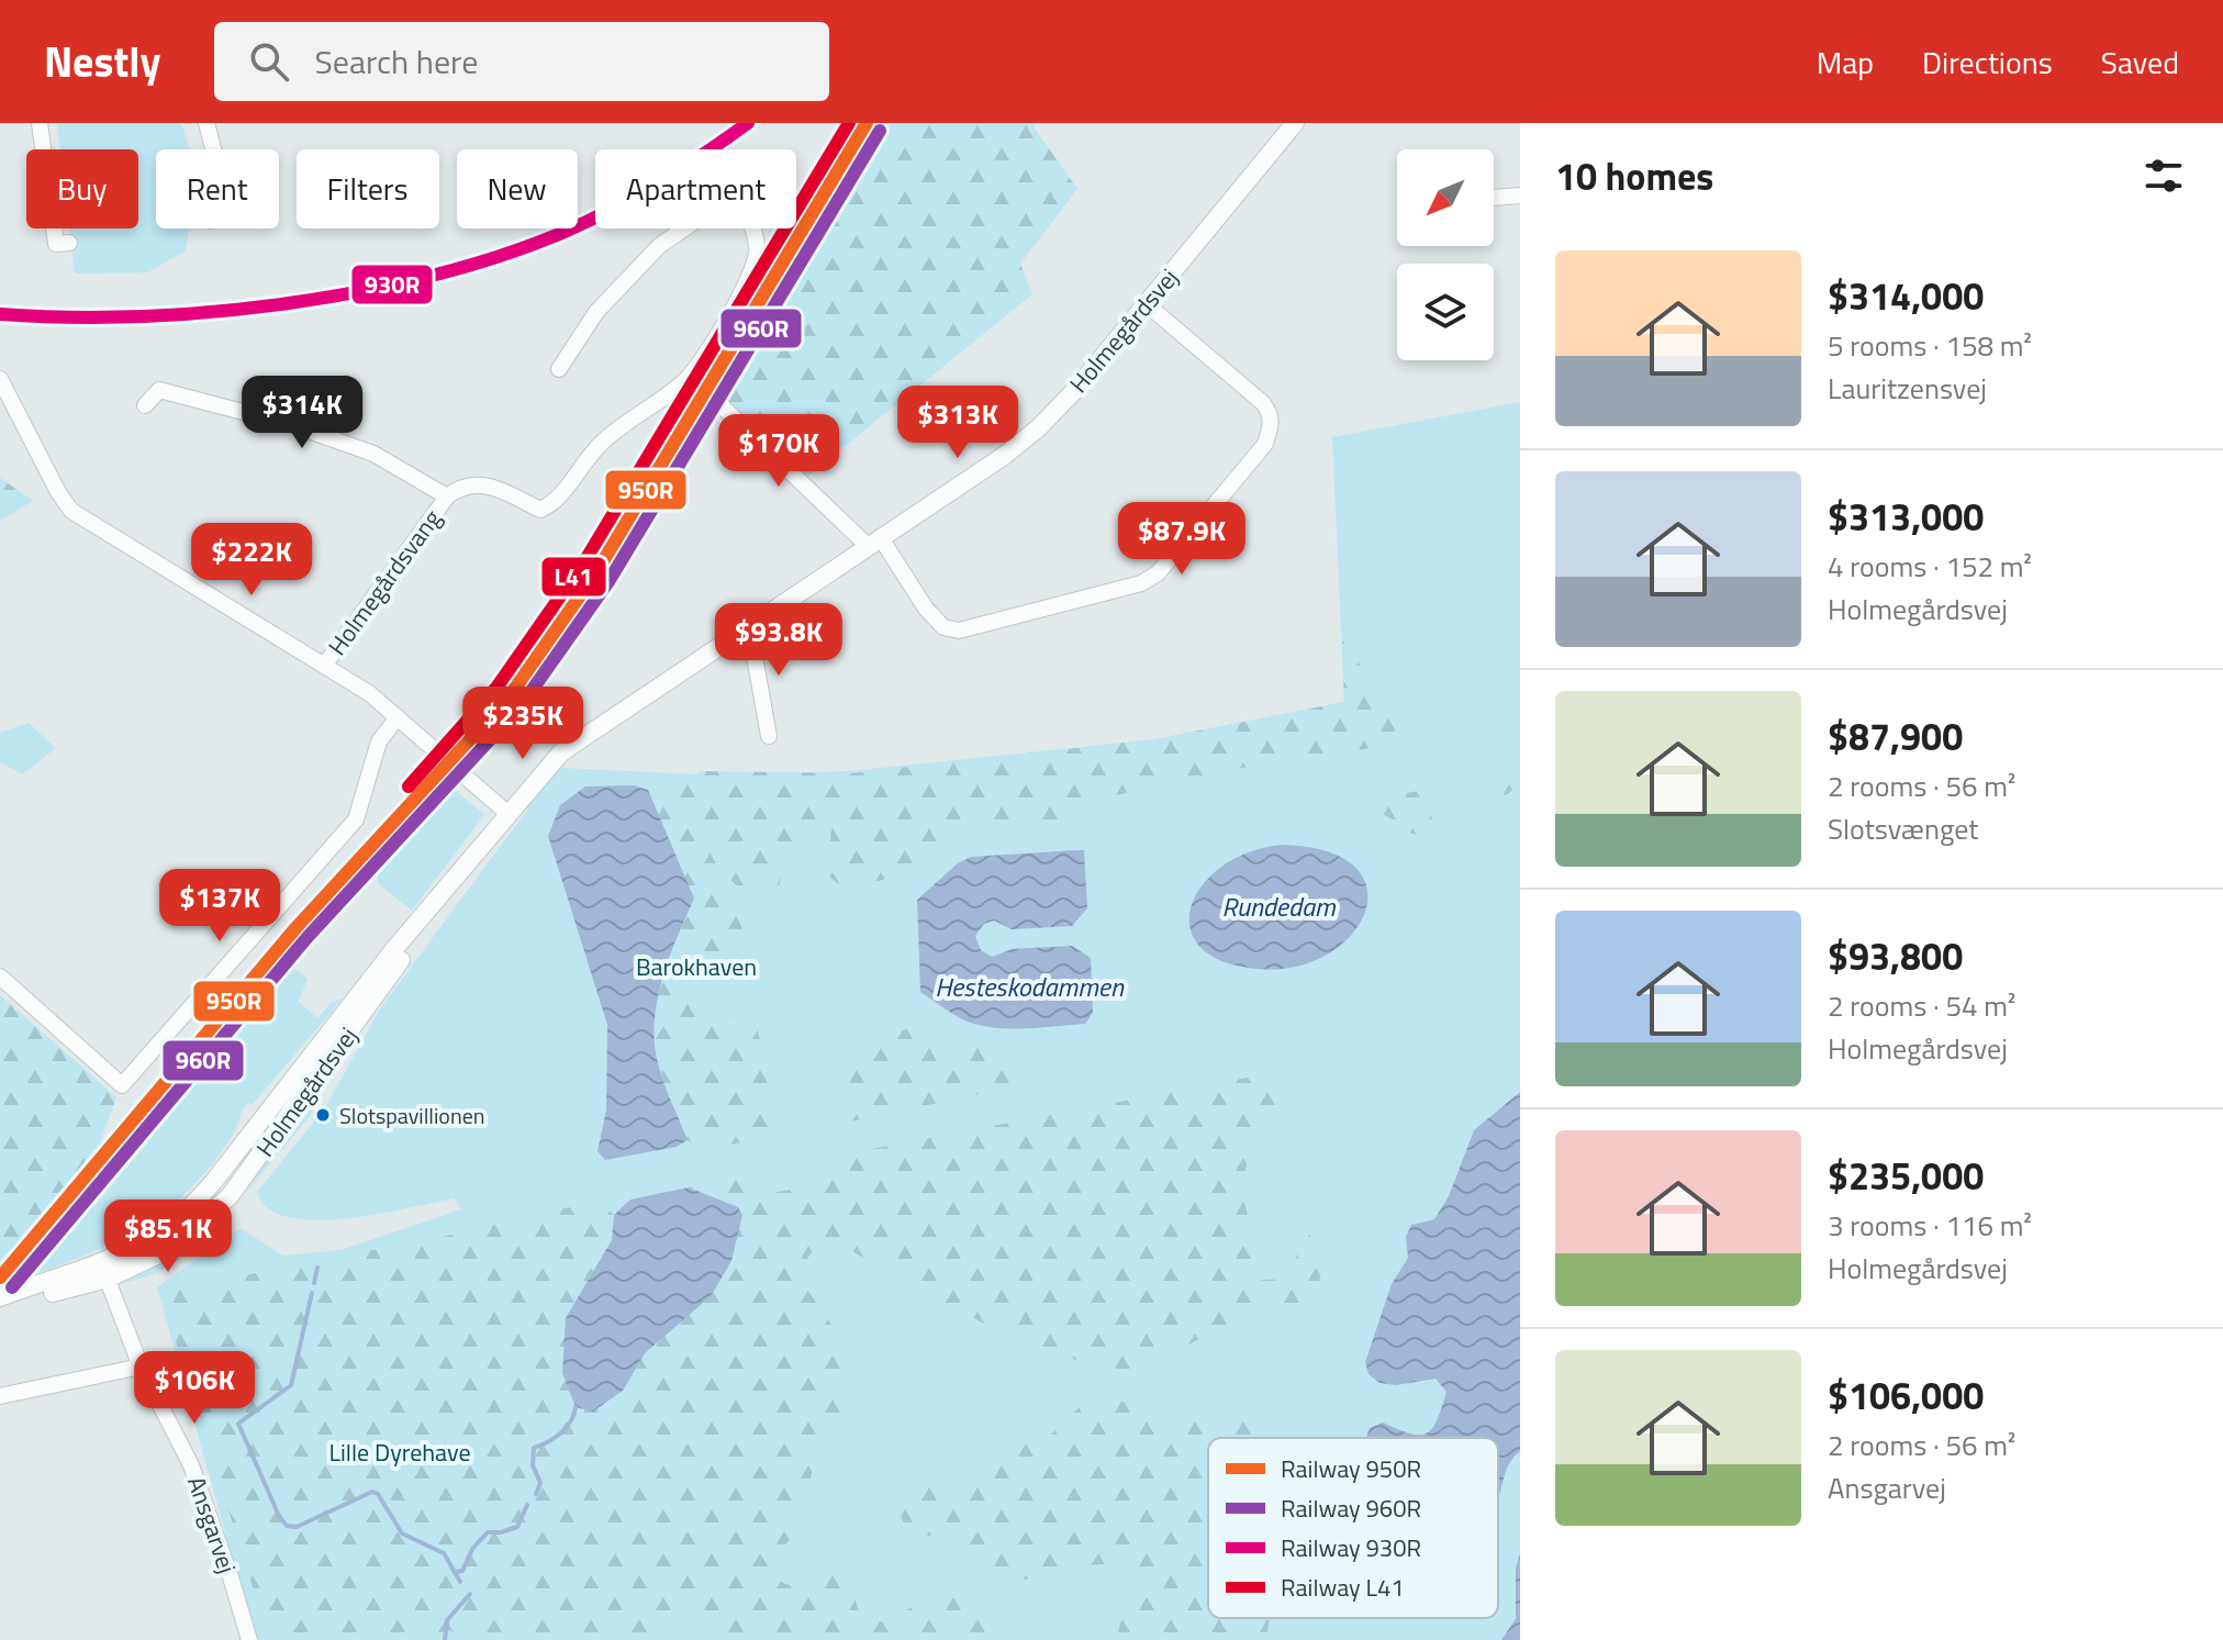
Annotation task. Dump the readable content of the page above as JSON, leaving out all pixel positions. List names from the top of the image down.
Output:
{
  "streets": {
    "street": ["Holmegårdsvej", "Holmegårdsvang", "Ansgarvej"]
  },
  "crossings": [
    ["Holmegårdsvej", "Ansgarvej"]
  ],
  "water": ["Rundedam", "Hesteskodammen"],
  "parks": ["Barokhaven", "Lille Dyrehave"],
  "places": ["Slotspavillionen"],
  "lines": [
    "rail line 950R",
    "rail line 930R",
    "rail line L41",
    "rail line 960R"
  ],
  "legend": [
    "Railway 950R",
    "Railway 960R",
    "Railway 930R",
    "Railway L41"
  ],
  "north": "bottom left",
  "page": {
    "header": "Nestly",
    "search": "Search here",
    "nav": ["Map", "Directions", "Saved"],
    "heading": "10 homes",
    "chip": [
      "Buy",
      "Rent",
      "Filters",
      "New",
      "Apartment"
    ],
    "list": [
      {
        "name": "$314,000",
        "note": "5 rooms · 158 m² · Lauritzensvej"
      },
      {
        "name": "$313,000",
        "note": "4 rooms · 152 m² · Holmegårdsvej"
      },
      {
        "name": "$87,900",
        "note": "2 rooms · 56 m² · Slotsvænget"
      },
      {
        "name": "$93,800",
        "note": "2 rooms · 54 m² · Holmegårdsvej"
      },
      {
        "name": "$235,000",
        "note": "3 rooms · 116 m² · Holmegårdsvej"
      },
      {
        "name": "$106,000",
        "note": "2 rooms · 56 m² · Ansgarvej"
      }
    ],
    "price": [
      "$314K",
      "$313K",
      "$170K",
      "$87.9K",
      "$222K",
      "$93.8K",
      "$235K",
      "$137K",
      "$85.1K",
      "$106K"
    ]
  }
}
